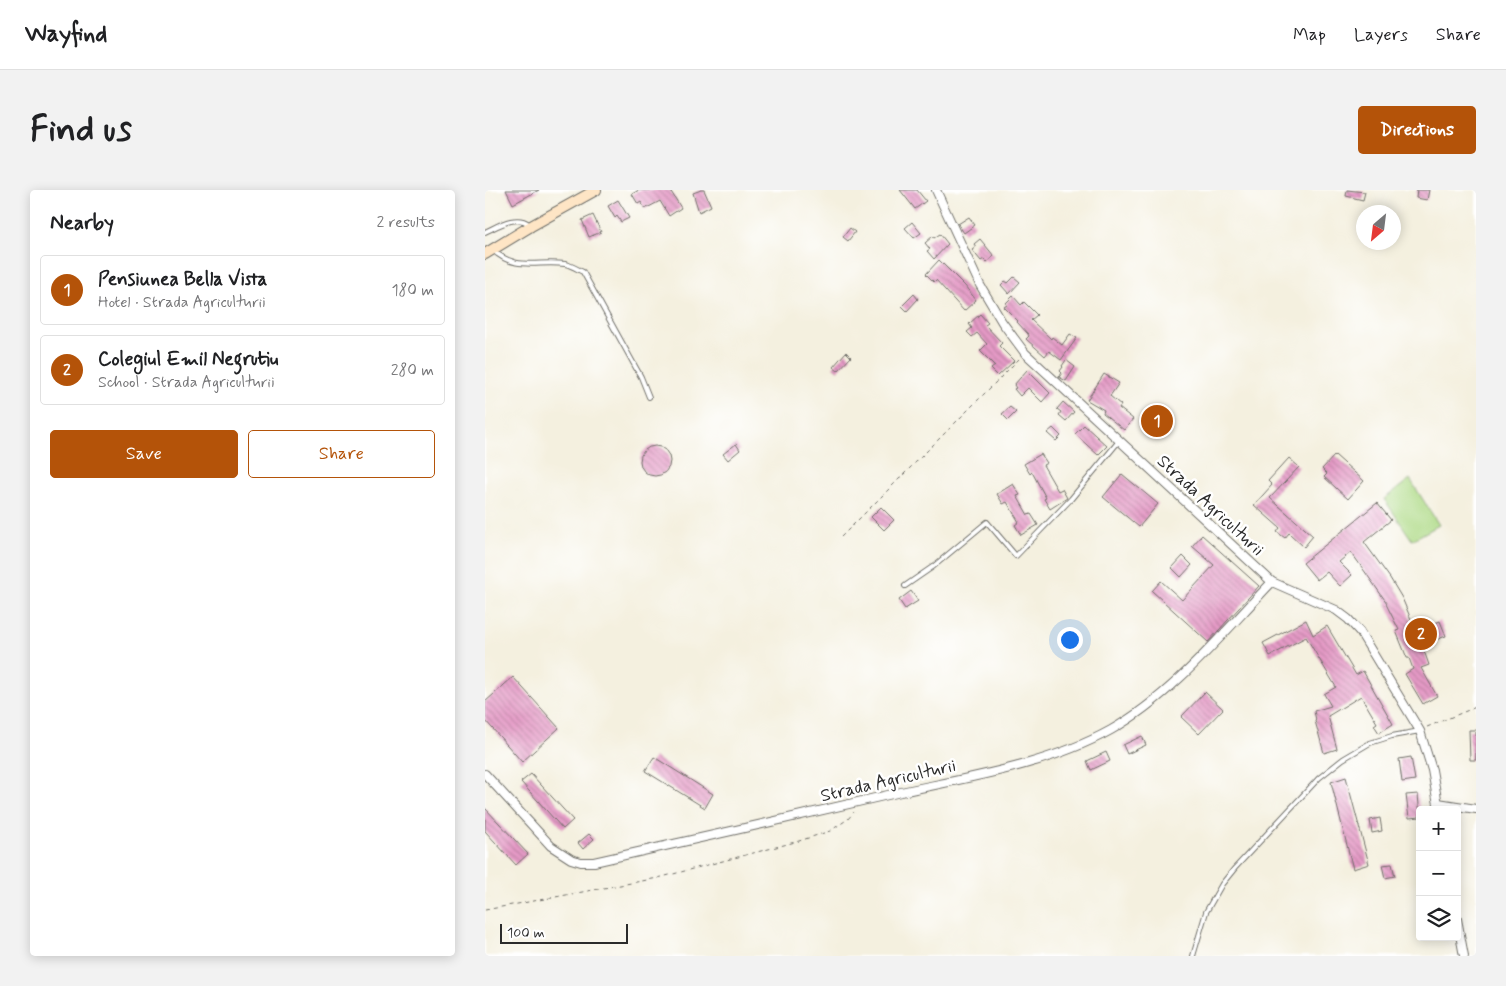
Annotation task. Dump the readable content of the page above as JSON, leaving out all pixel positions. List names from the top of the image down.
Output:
{
  "streets": {
    "street": ["Strada Agriculturii"]
  },
  "scale_bar": "100 m",
  "north": "bottom left",
  "page": {
    "header": "Wayfind",
    "nav": ["Map", "Layers", "Share"],
    "buttons": [
      "Directions",
      ["Save", "Share"]
    ],
    "title": "Find us",
    "heading": ["Nearby", "2 results"],
    "list": [
      {
        "mark": "1",
        "name": "Pensiunea Bella Vista",
        "note": "Hotel · Strada Agriculturii",
        "value": "180 m"
      },
      {
        "mark": "2",
        "name": "Colegiul Emil Negrutiu",
        "note": "School · Strada Agriculturii",
        "value": "280 m"
      }
    ],
    "pins": ["1", "2"],
    "map_buttons": ["+", "−"],
    "scale": "100 m"
  }
}
